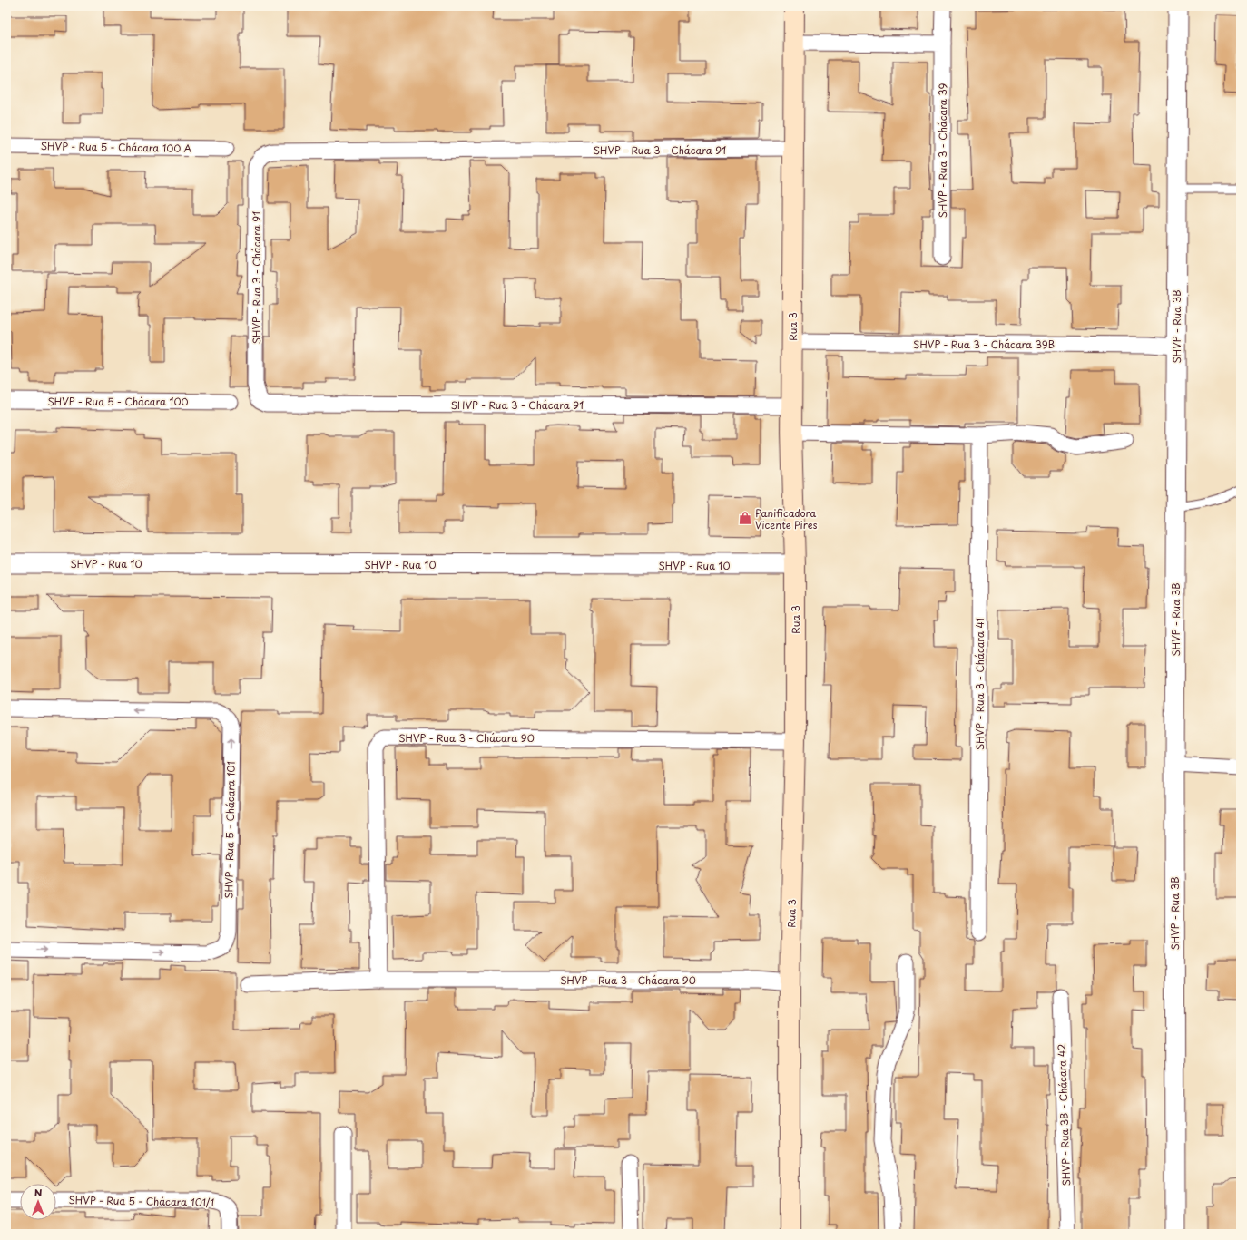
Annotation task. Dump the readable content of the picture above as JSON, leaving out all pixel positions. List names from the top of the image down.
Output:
{
  "streets": {
    "main road": ["Rua 3"],
    "street": [
      "SHVP - Rua 5 - Chácara 100 A",
      "SHVP - Rua 3 - Chácara 91",
      "SHVP - Rua 3 - Chácara 39",
      "SHVP - Rua 3B",
      "SHVP - Rua 3 - Chácara 39B",
      "SHVP - Rua 5 - Chácara 100",
      "SHVP - Rua 10",
      "SHVP - Rua 3 - Chácara 41",
      "SHVP - Rua 3 - Chácara 90",
      "SHVP - Rua 5 - Chácara 101",
      "SHVP - Rua 3B - Chácara 42",
      "SHVP - Rua 5 - Chácara 101/1"
    ]
  },
  "crossings": [
    ["SHVP - Rua 3 - Chácara 91", "Rua 3"],
    ["Rua 3", "SHVP - Rua 3 - Chácara 39B"],
    ["Rua 3", "SHVP - Rua 10"],
    ["Rua 3", "SHVP - Rua 3 - Chácara 90"],
    ["SHVP - Rua 3B", "SHVP - Rua 3 - Chácara 39B"]
  ],
  "places": {
    "shop": ["Panificadora Vicente Pires"]
  },
  "north": "top"
}
